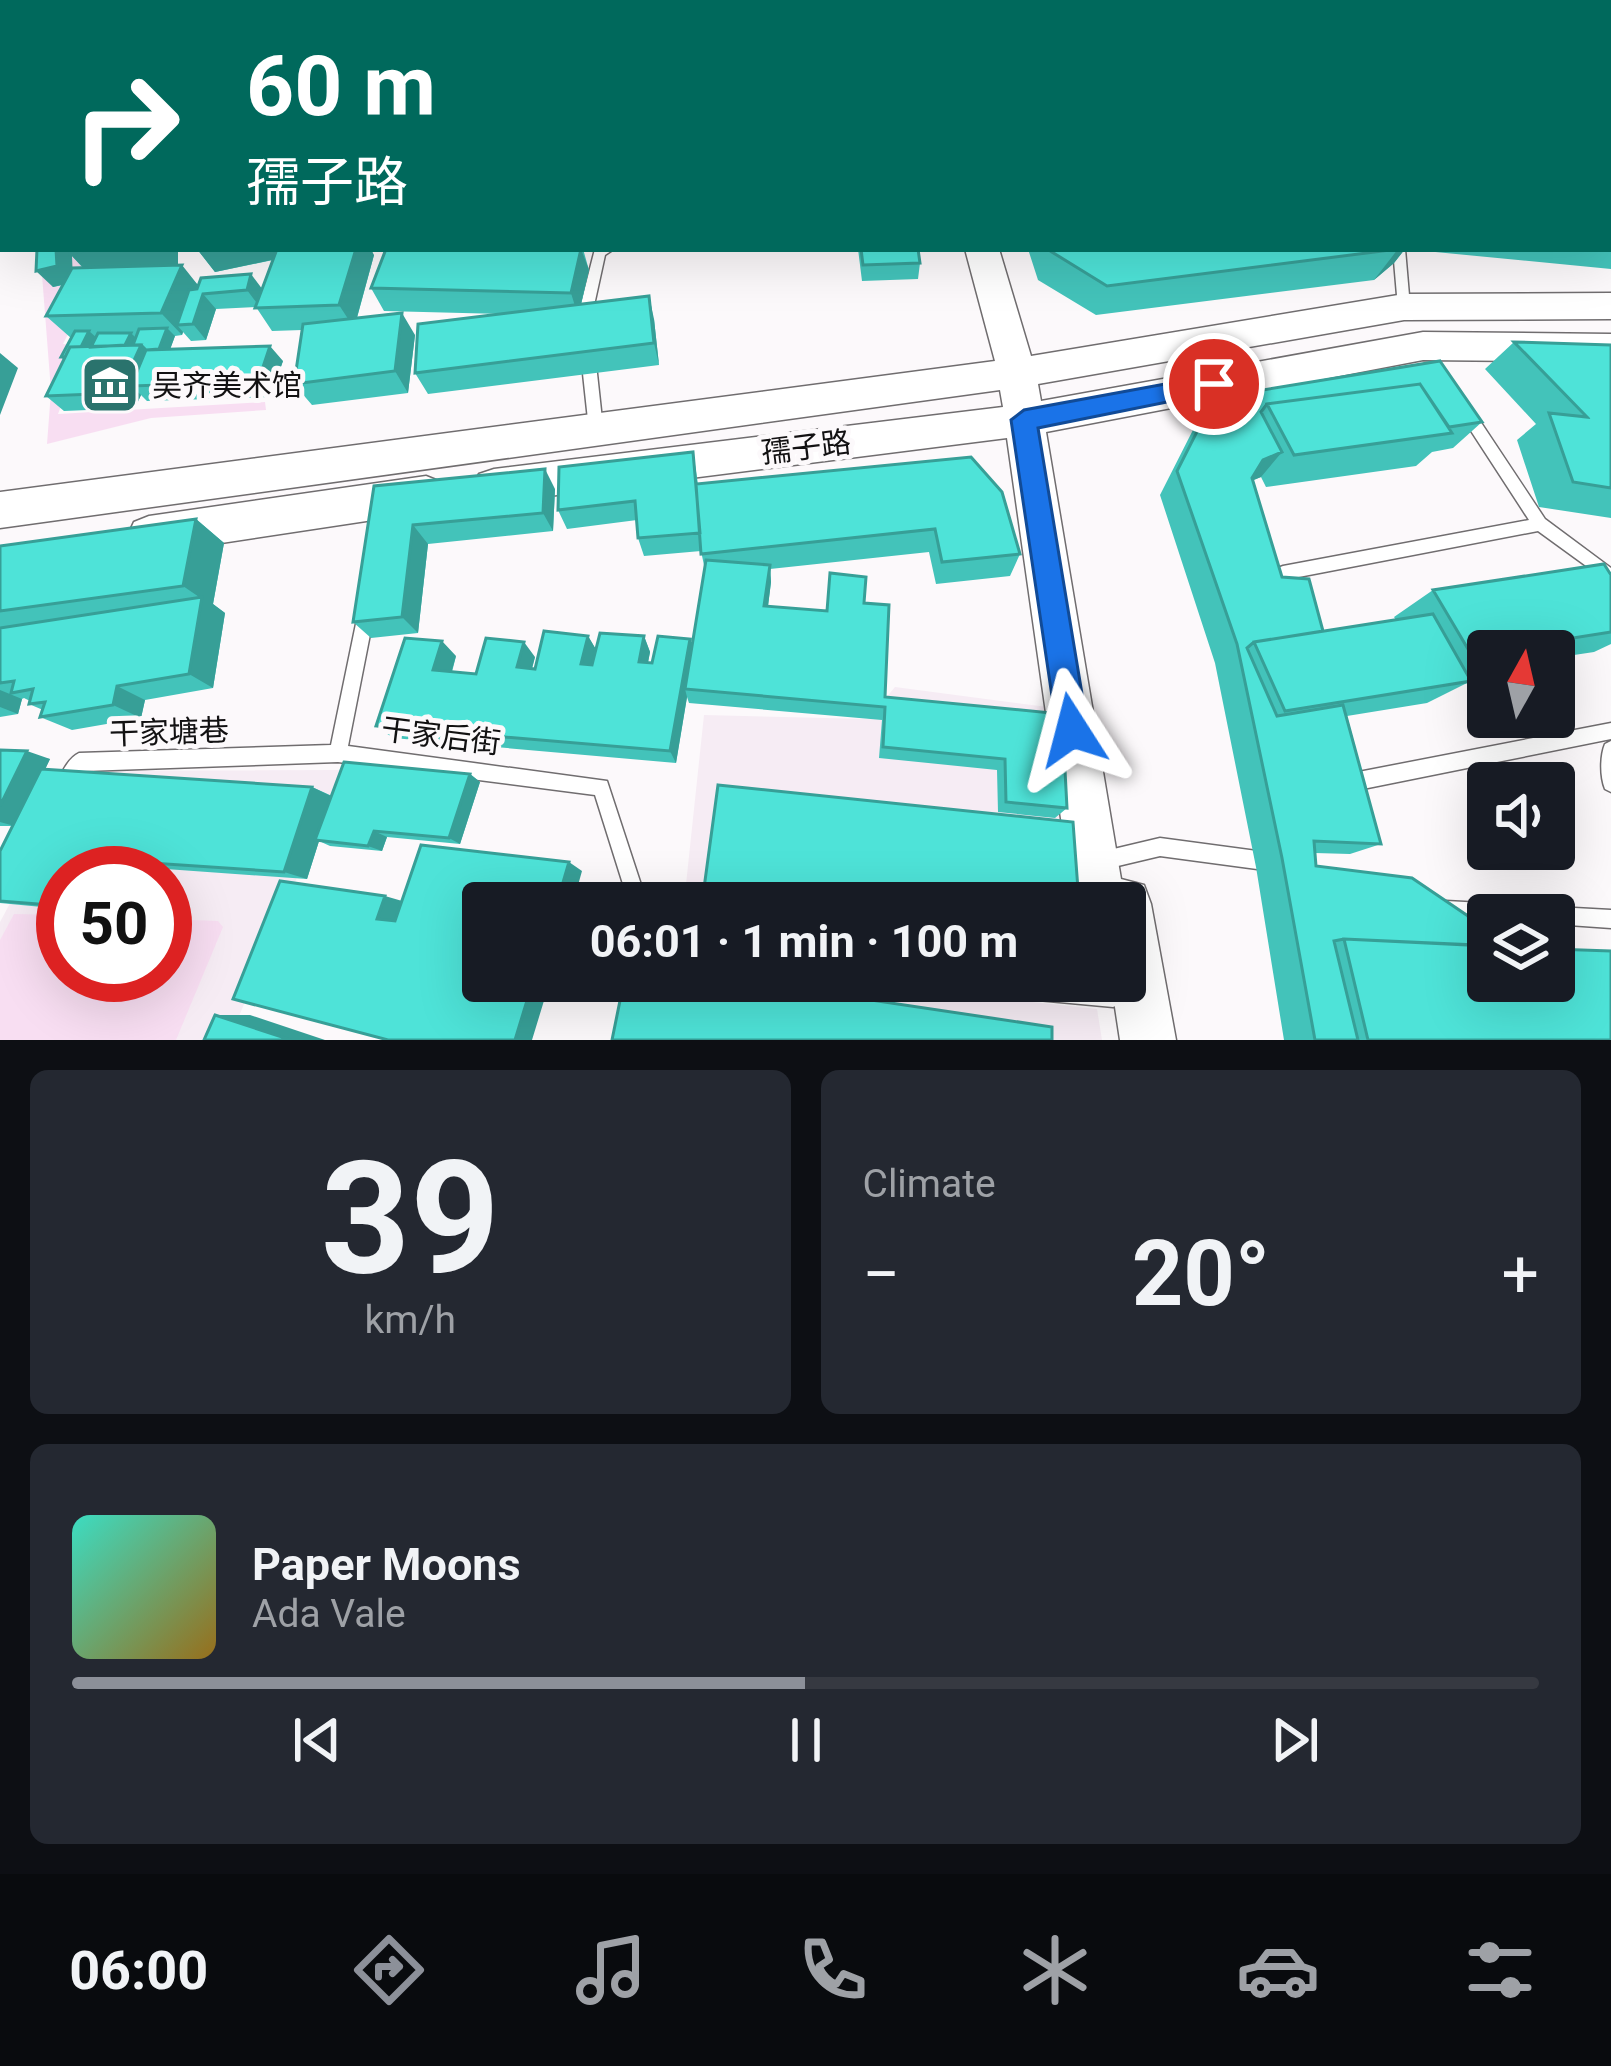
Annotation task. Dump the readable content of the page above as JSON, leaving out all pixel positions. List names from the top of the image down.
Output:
{
  "streets": {
    "main road": ["孺子路"],
    "lane": ["干家塘巷", "干家后街"]
  },
  "crossings": [
    ["干家塘巷", "干家后街"]
  ],
  "places": {
    "museum": ["吴齐美术馆"]
  },
  "north": "top",
  "page": {
    "turn": ["60 m", "孺子路"],
    "limit": "50",
    "trip": "06:01 · 1 min · 100 m",
    "tile": [
      ["39", "km/h"],
      "Climate"
    ],
    "heat": ["−", "20°", "+"],
    "song": ["Paper Moons", "Ada Vale"],
    "tabs": "06:00"
  }
}
